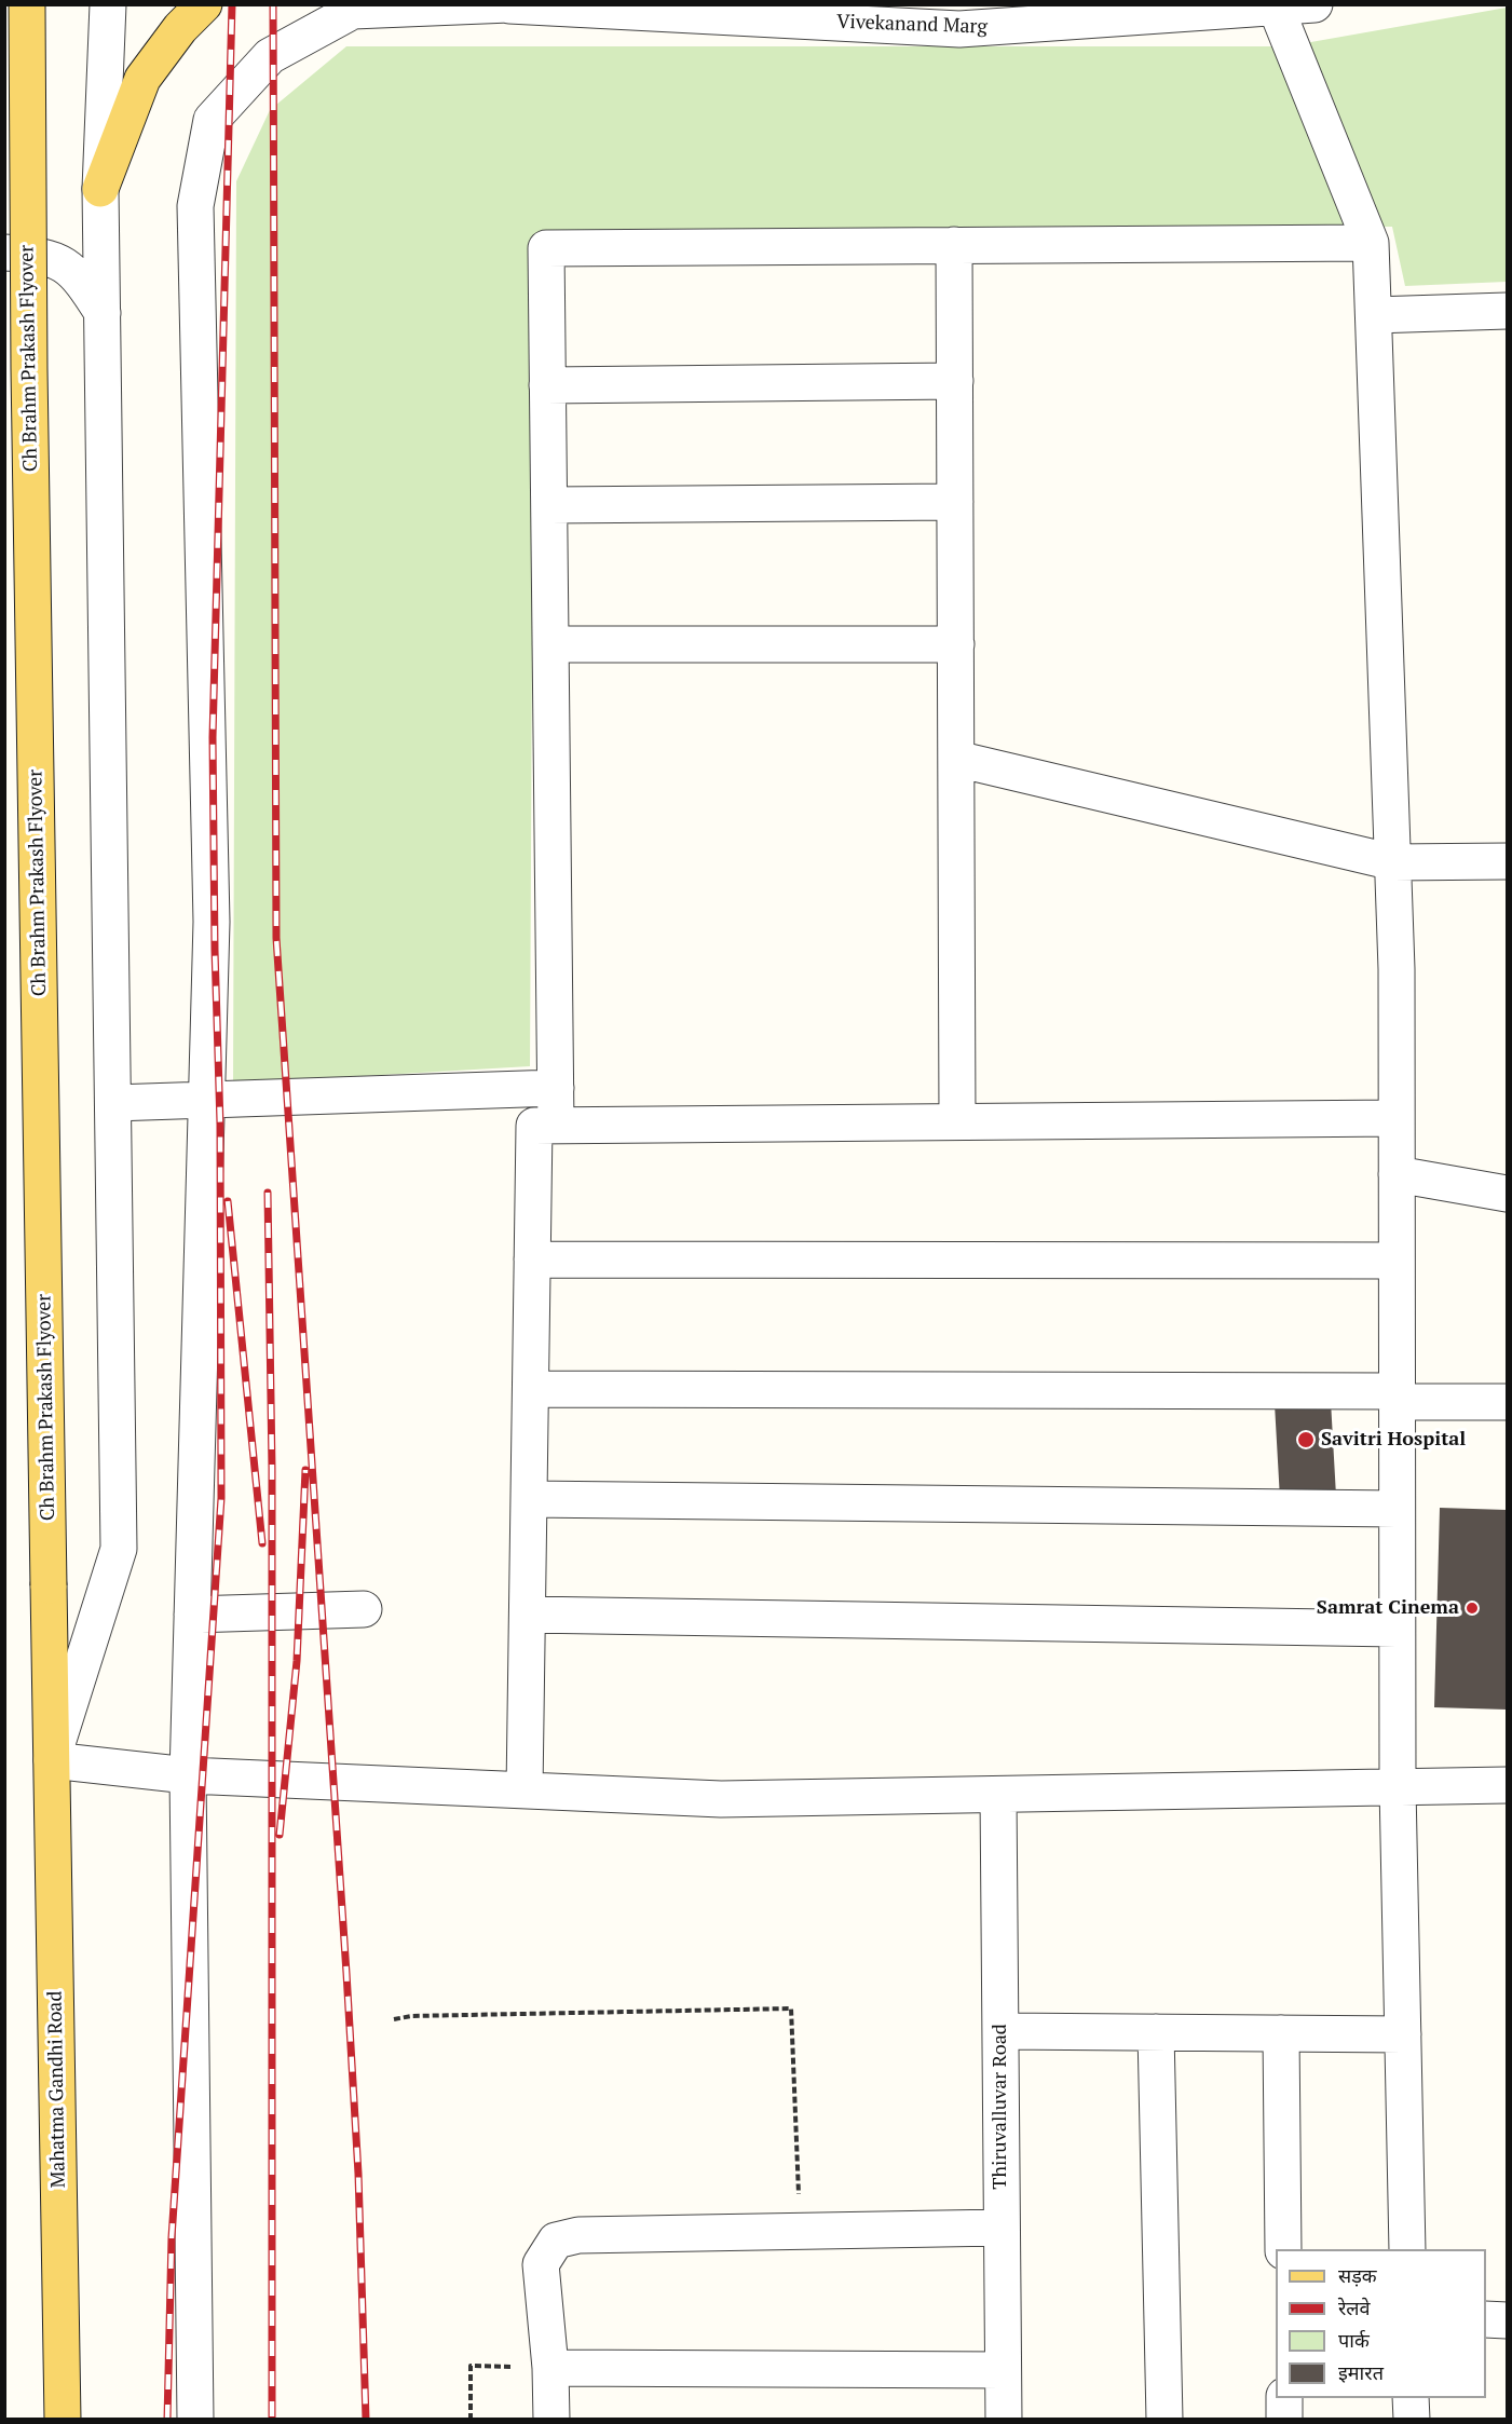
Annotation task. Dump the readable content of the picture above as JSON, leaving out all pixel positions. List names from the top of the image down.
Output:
{
  "streets": {
    "main road": ["Ch Brahm Prakash Flyover", "Mahatma Gandhi Road"],
    "street": ["Vivekanand Marg", "Thiruvalluvar Road"]
  },
  "crossings": [
    ["Ch Brahm Prakash Flyover", "Mahatma Gandhi Road"]
  ],
  "places": ["Savitri Hospital", "Samrat Cinema"],
  "legend": [
    "सड़क",
    "रेलवे",
    "पार्क",
    "इमारत"
  ]
}
